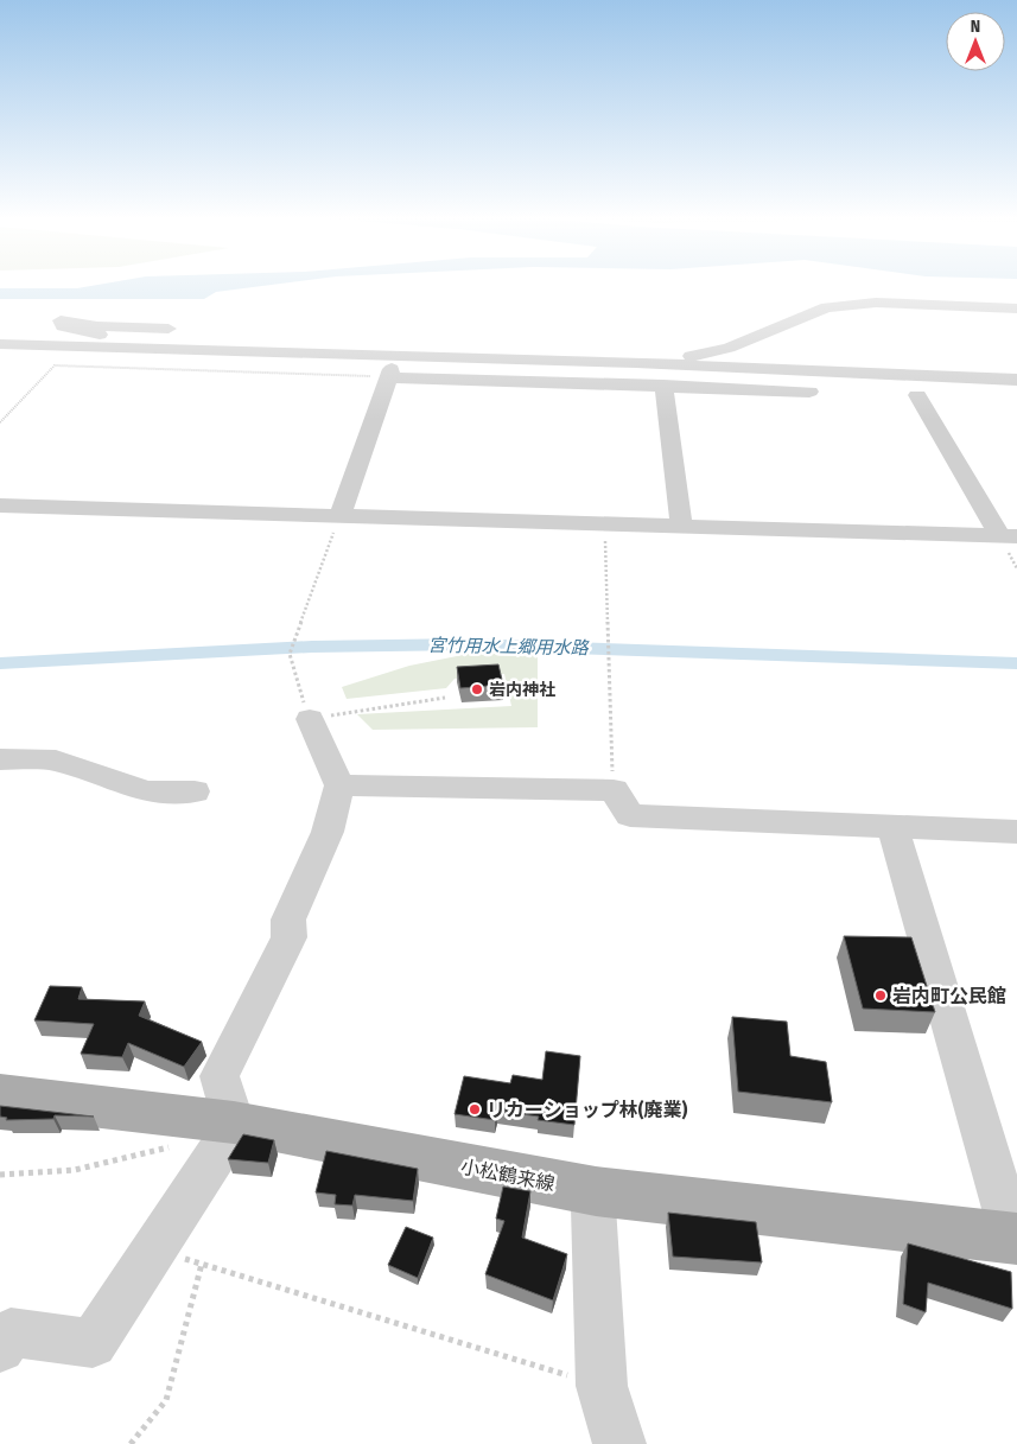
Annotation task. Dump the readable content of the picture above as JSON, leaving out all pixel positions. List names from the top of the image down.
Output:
{
  "streets": {
    "main road": ["小松鶴来線"]
  },
  "water": ["宮竹用水上郷用水路"],
  "places": ["岩内神社", "岩内町公民館", "リカーショップ林(廃業)"],
  "north": "top"
}
